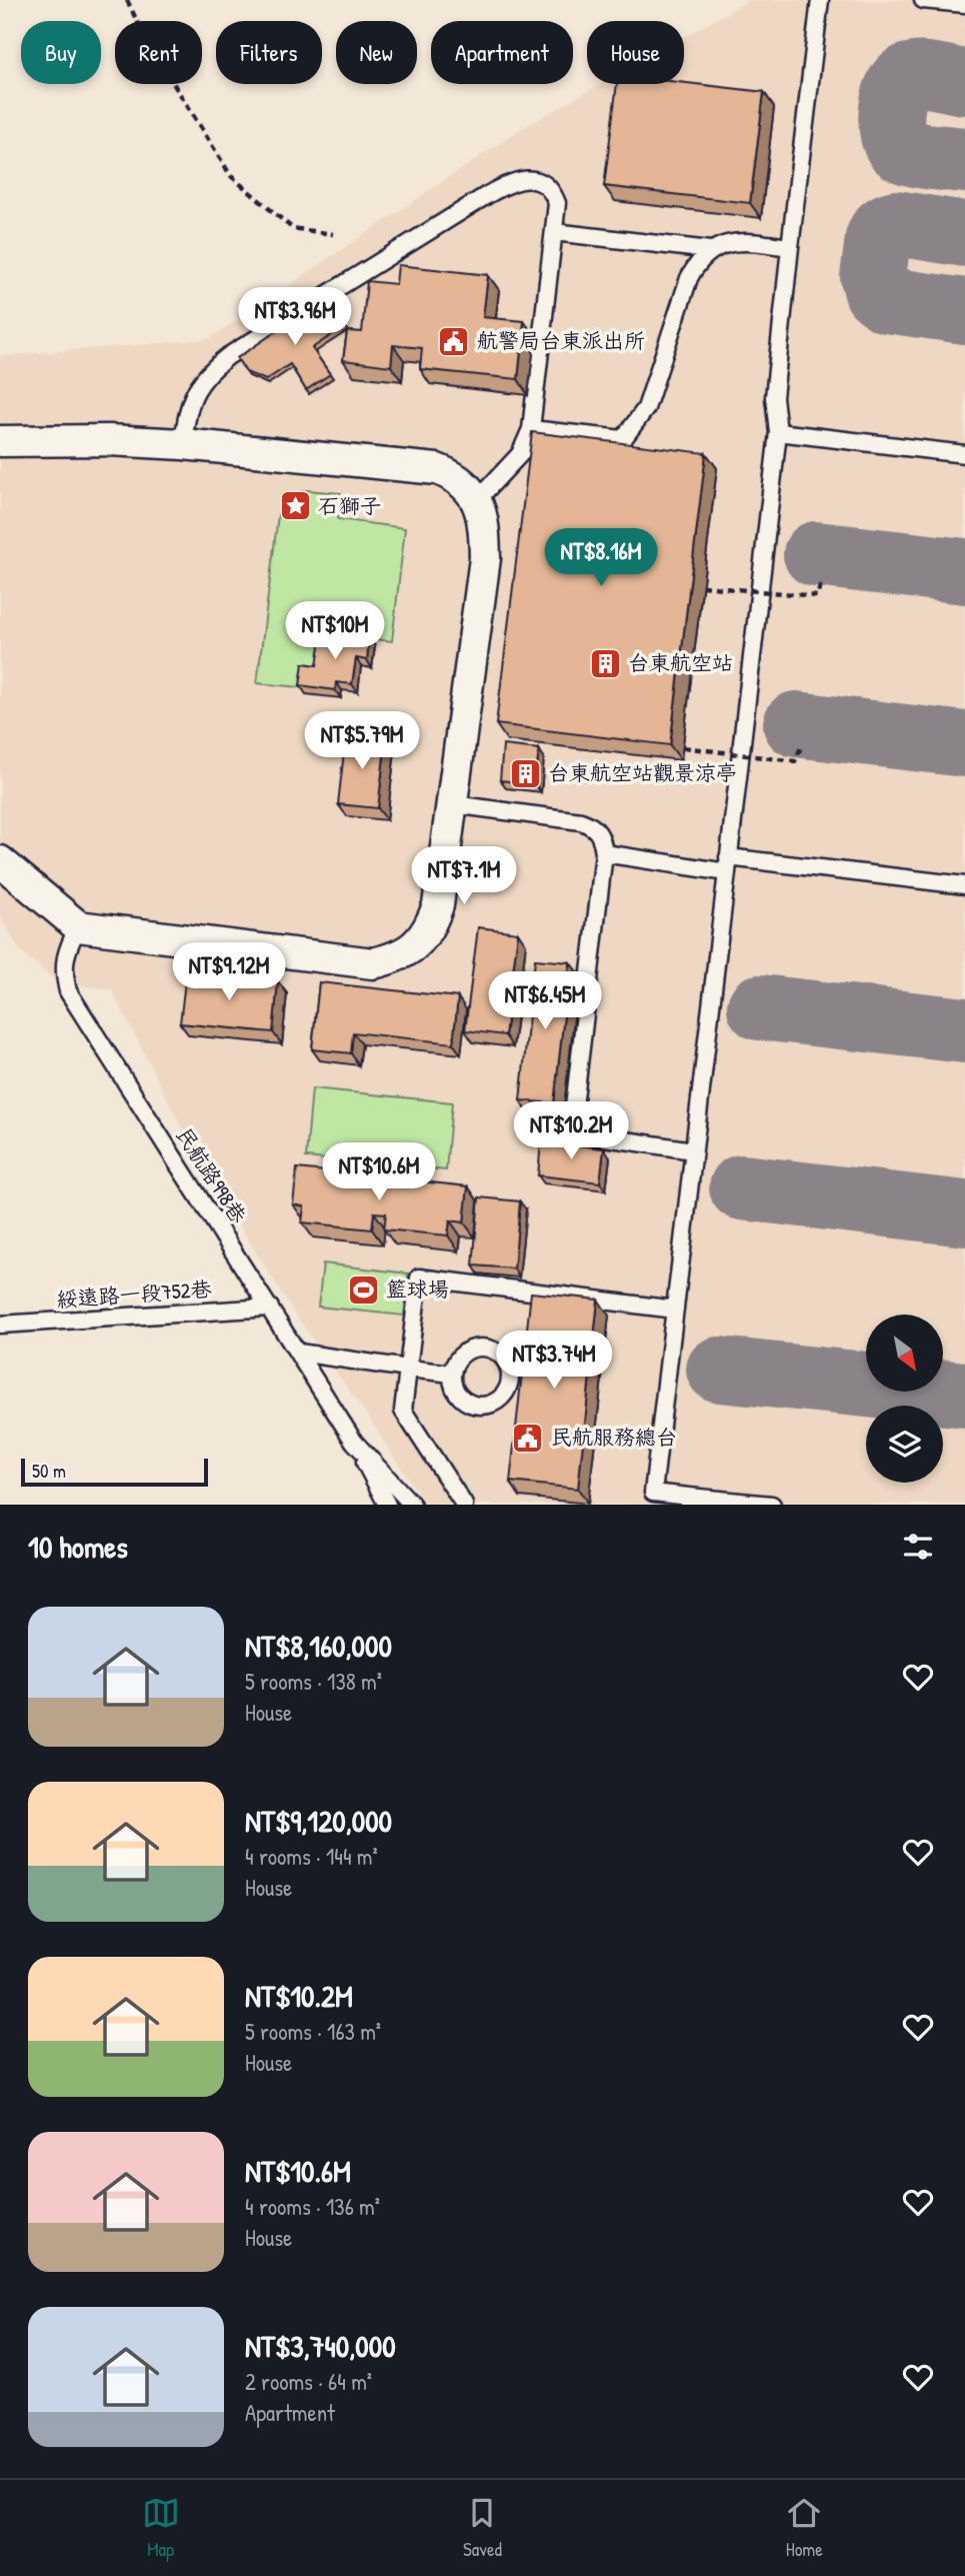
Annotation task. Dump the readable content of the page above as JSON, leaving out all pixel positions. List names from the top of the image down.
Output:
{
  "streets": {
    "lane": ["民航路998巷", "綏遠路一段752巷"]
  },
  "crossings": [
    ["民航路998巷", "綏遠路一段752巷"]
  ],
  "places": {
    "public building": ["航警局台東派出所", "民航服務總台"],
    "place": ["石獅子"],
    "building": ["台東航空站", "台東航空站觀景涼亭"],
    "sports": ["籃球場"]
  },
  "scale_bar": "50 m",
  "north": "bottom right",
  "page": {
    "chip": [
      "Buy",
      "Rent",
      "Filters",
      "New",
      "Apartment",
      "House"
    ],
    "price": [
      "NT$3.96M",
      "NT$8.16M",
      "NT$10M",
      "NT$5.79M",
      "NT$7.1M",
      "NT$9.12M",
      "NT$6.45M",
      "NT$10.2M",
      "NT$10.6M",
      "NT$3.74M"
    ],
    "scale": "50 m",
    "heading": "10 homes",
    "list": [
      {
        "name": "NT$8,160,000",
        "note": "5 rooms · 138 m² · House"
      },
      {
        "name": "NT$9,120,000",
        "note": "4 rooms · 144 m² · House"
      },
      {
        "name": "NT$10.2M",
        "note": "5 rooms · 163 m² · House"
      },
      {
        "name": "NT$10.6M",
        "note": "4 rooms · 136 m² · House"
      },
      {
        "name": "NT$3,740,000",
        "note": "2 rooms · 64 m² · Apartment"
      }
    ],
    "tabs": ["Map", "Saved", "Home"]
  }
}
